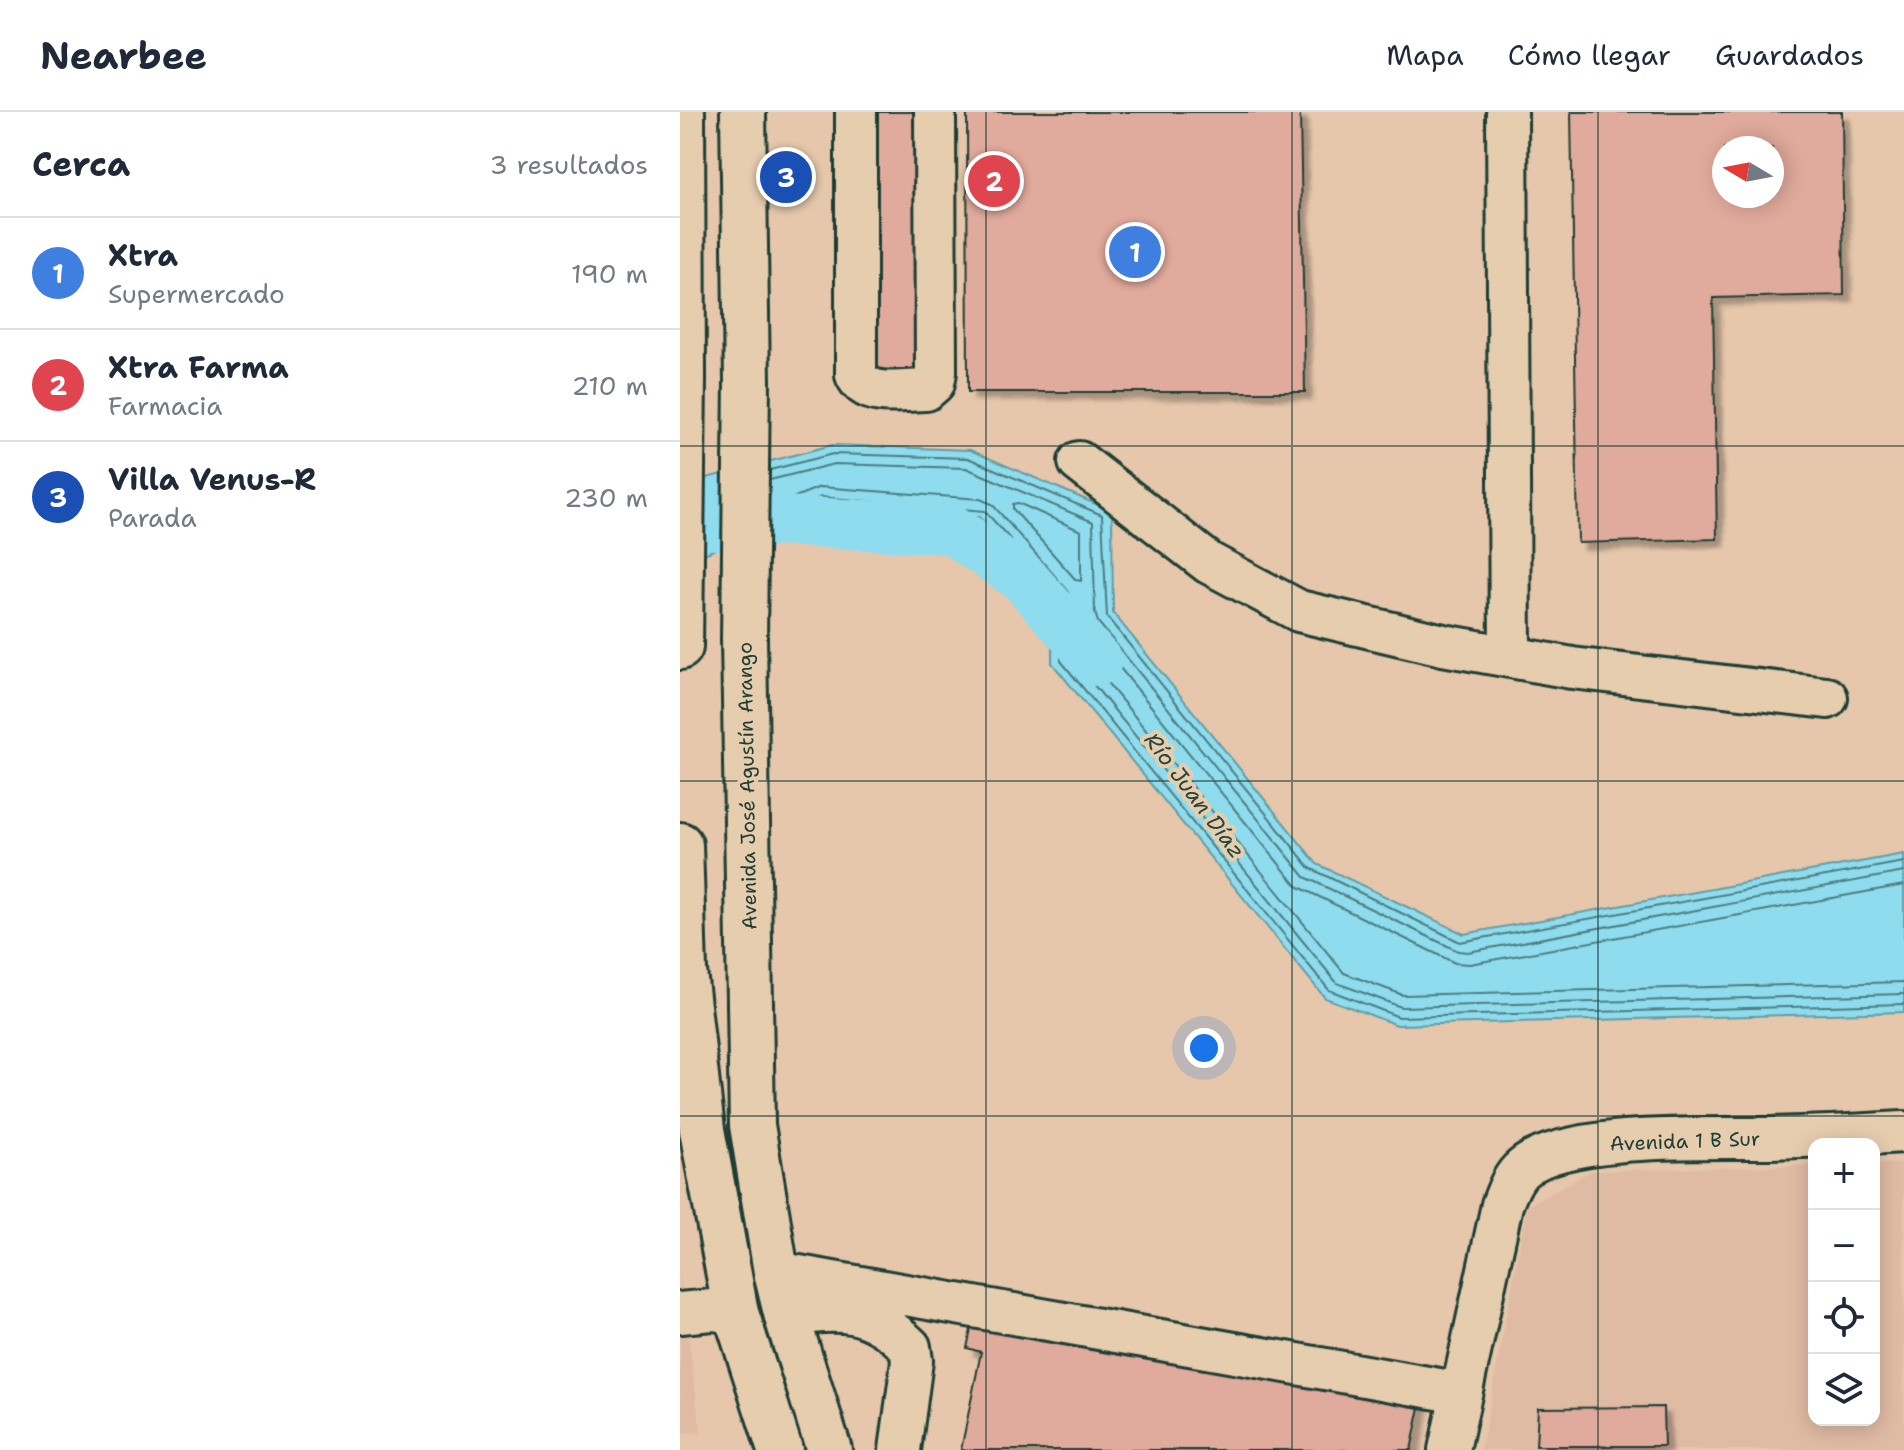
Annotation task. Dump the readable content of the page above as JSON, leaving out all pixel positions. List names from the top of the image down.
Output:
{
  "streets": {
    "main road": ["Avenida José Agustín Arango"],
    "street": ["Avenida 1 B Sur"]
  },
  "water": ["Río Juan Díaz"],
  "north": "left",
  "page": {
    "header": "Nearbee",
    "nav": ["Mapa", "Cómo llegar", "Guardados"],
    "heading": ["Cerca", "3 resultados"],
    "pins": ["3", "2", "1"],
    "list": [
      {
        "mark": "1",
        "name": "Xtra",
        "note": "Supermercado",
        "value": "190 m"
      },
      {
        "mark": "2",
        "name": "Xtra Farma",
        "note": "Farmacia",
        "value": "210 m"
      },
      {
        "mark": "3",
        "name": "Villa Venus-R",
        "note": "Parada",
        "value": "230 m"
      }
    ],
    "map_buttons": ["+", "−"]
  }
}
